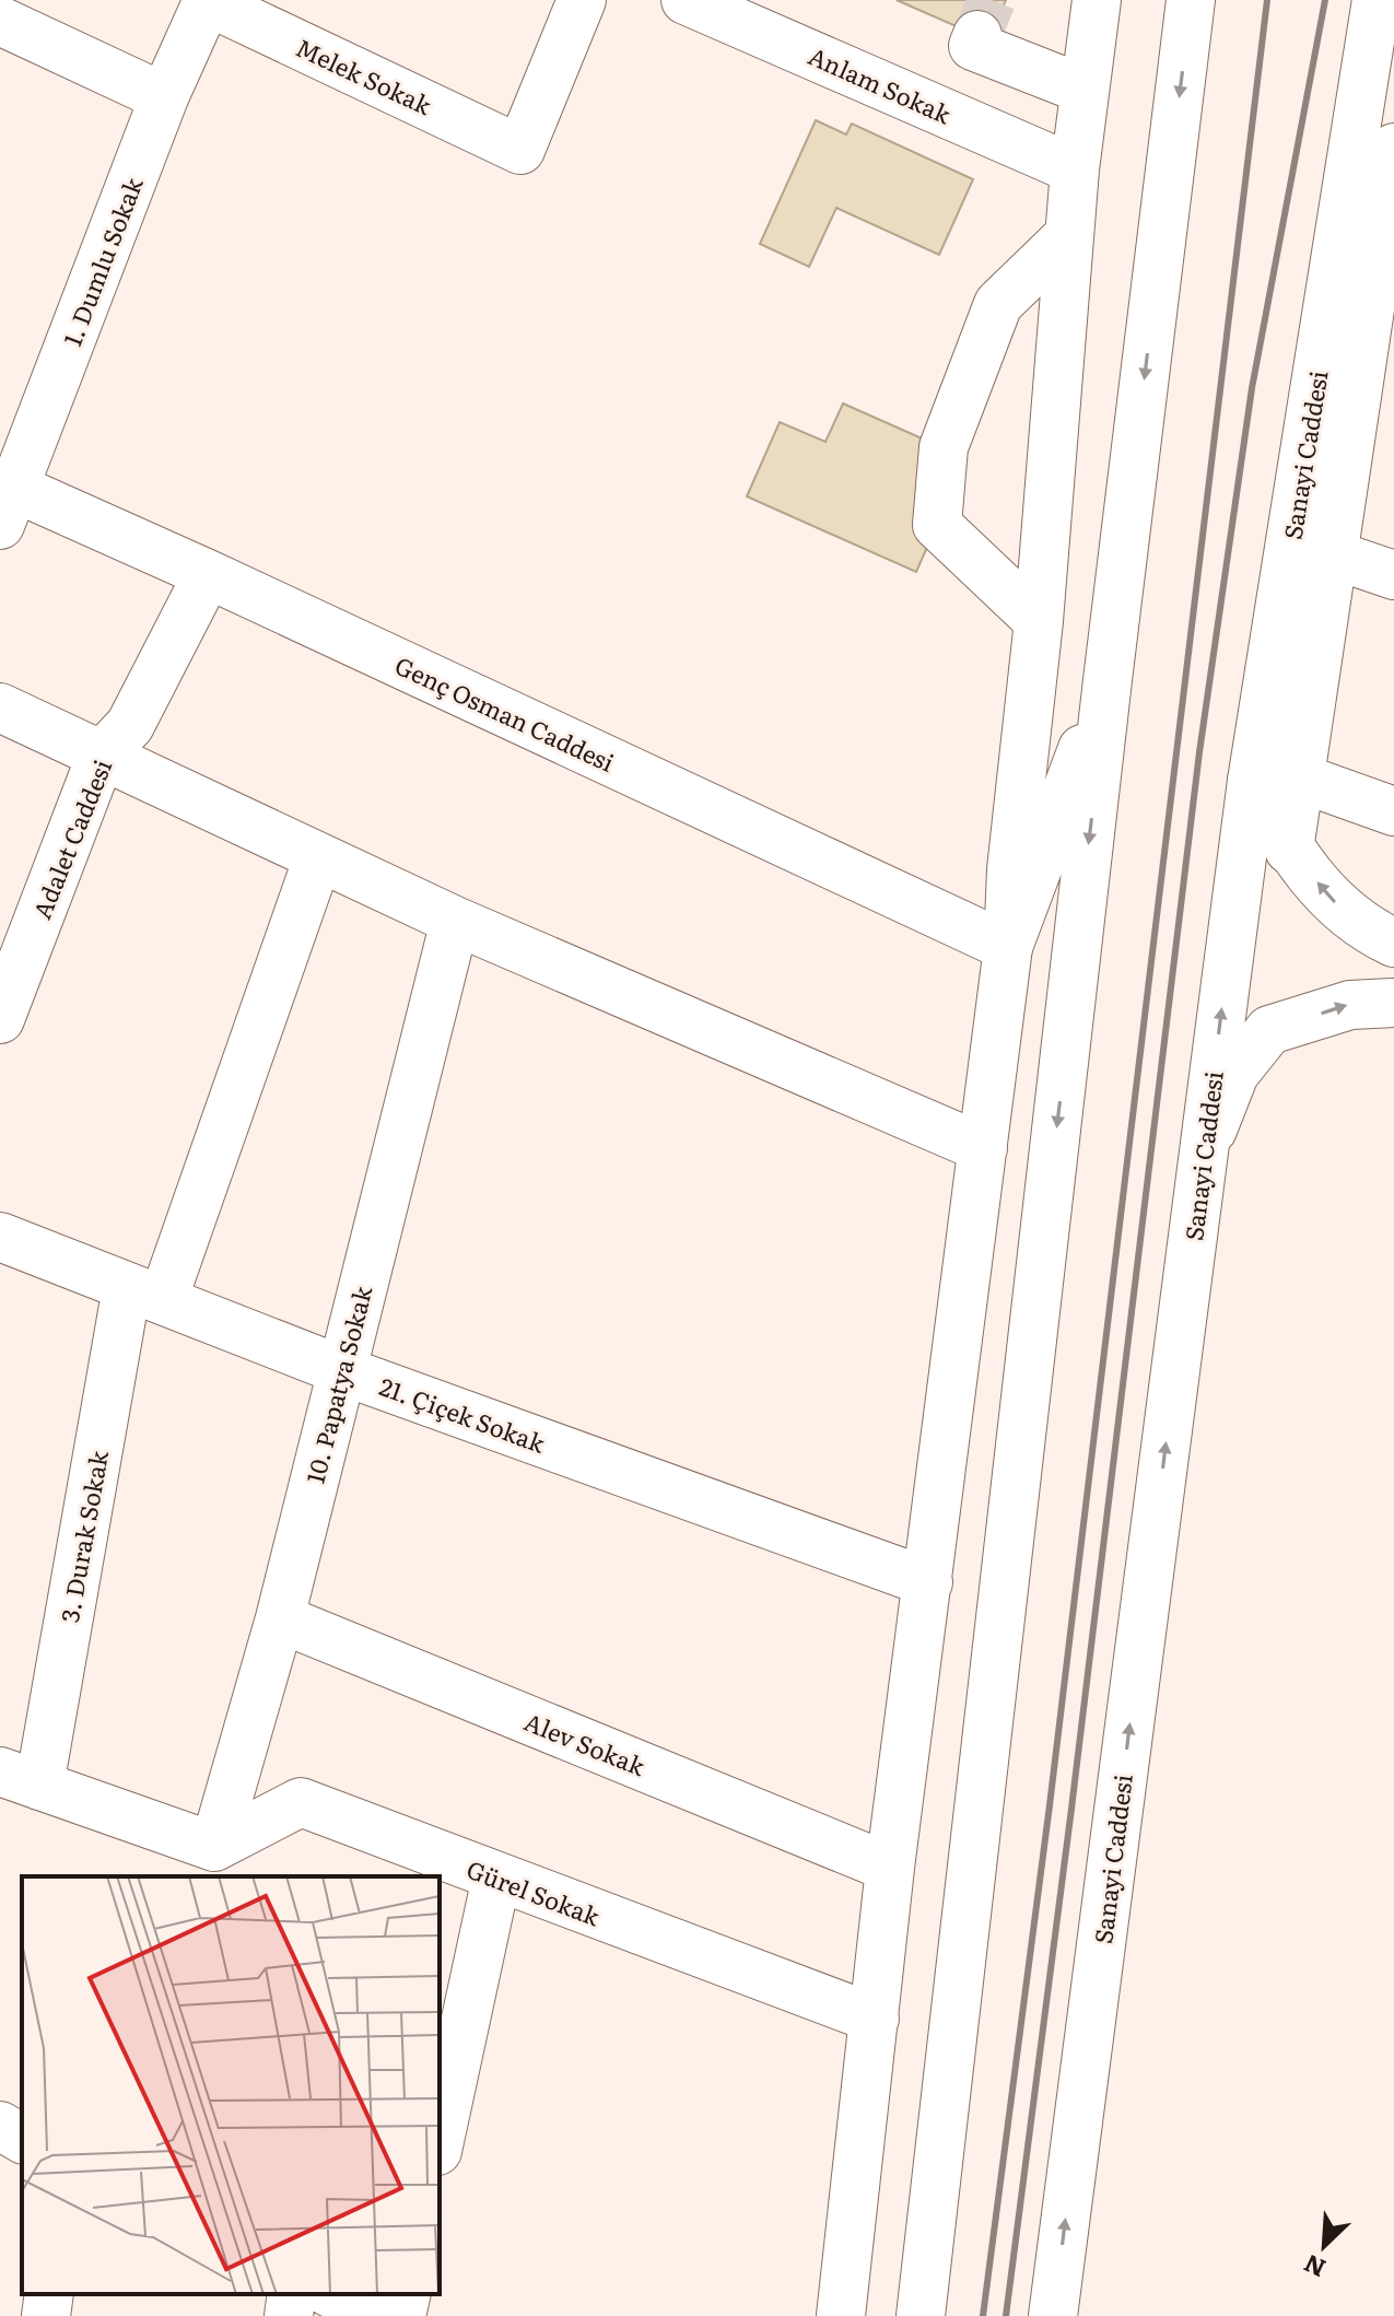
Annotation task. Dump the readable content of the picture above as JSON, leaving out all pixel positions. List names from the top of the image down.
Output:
{
  "streets": {
    "main road": [
      "Melek Sokak",
      "Anlam Sokak",
      "1. Dumlu Sokak",
      "Sanayi Caddesi",
      "Genç Osman Caddesi",
      "Adalet Caddesi",
      "10. Papatya Sokak",
      "21. Çiçek Sokak",
      "3. Durak Sokak",
      "Alev Sokak",
      "Gürel Sokak"
    ]
  },
  "crossings": [
    ["Melek Sokak", "1. Dumlu Sokak"],
    ["1. Dumlu Sokak", "Genç Osman Caddesi"],
    ["Genç Osman Caddesi", "Adalet Caddesi"],
    ["10. Papatya Sokak", "21. Çiçek Sokak"],
    ["10. Papatya Sokak", "Alev Sokak"],
    ["10. Papatya Sokak", "Gürel Sokak"],
    ["21. Çiçek Sokak", "3. Durak Sokak"]
  ],
  "north": "bottom left"
}
